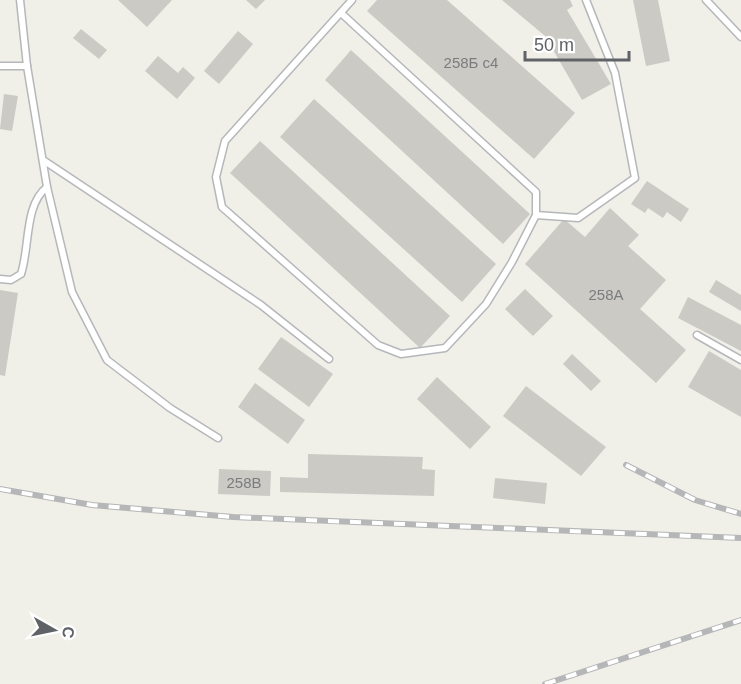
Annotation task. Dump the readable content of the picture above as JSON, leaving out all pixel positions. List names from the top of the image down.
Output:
{
  "house_numbers": ["258Б с4", "258А", "258В"],
  "scale_bar": "50 m",
  "north": "right"
}
